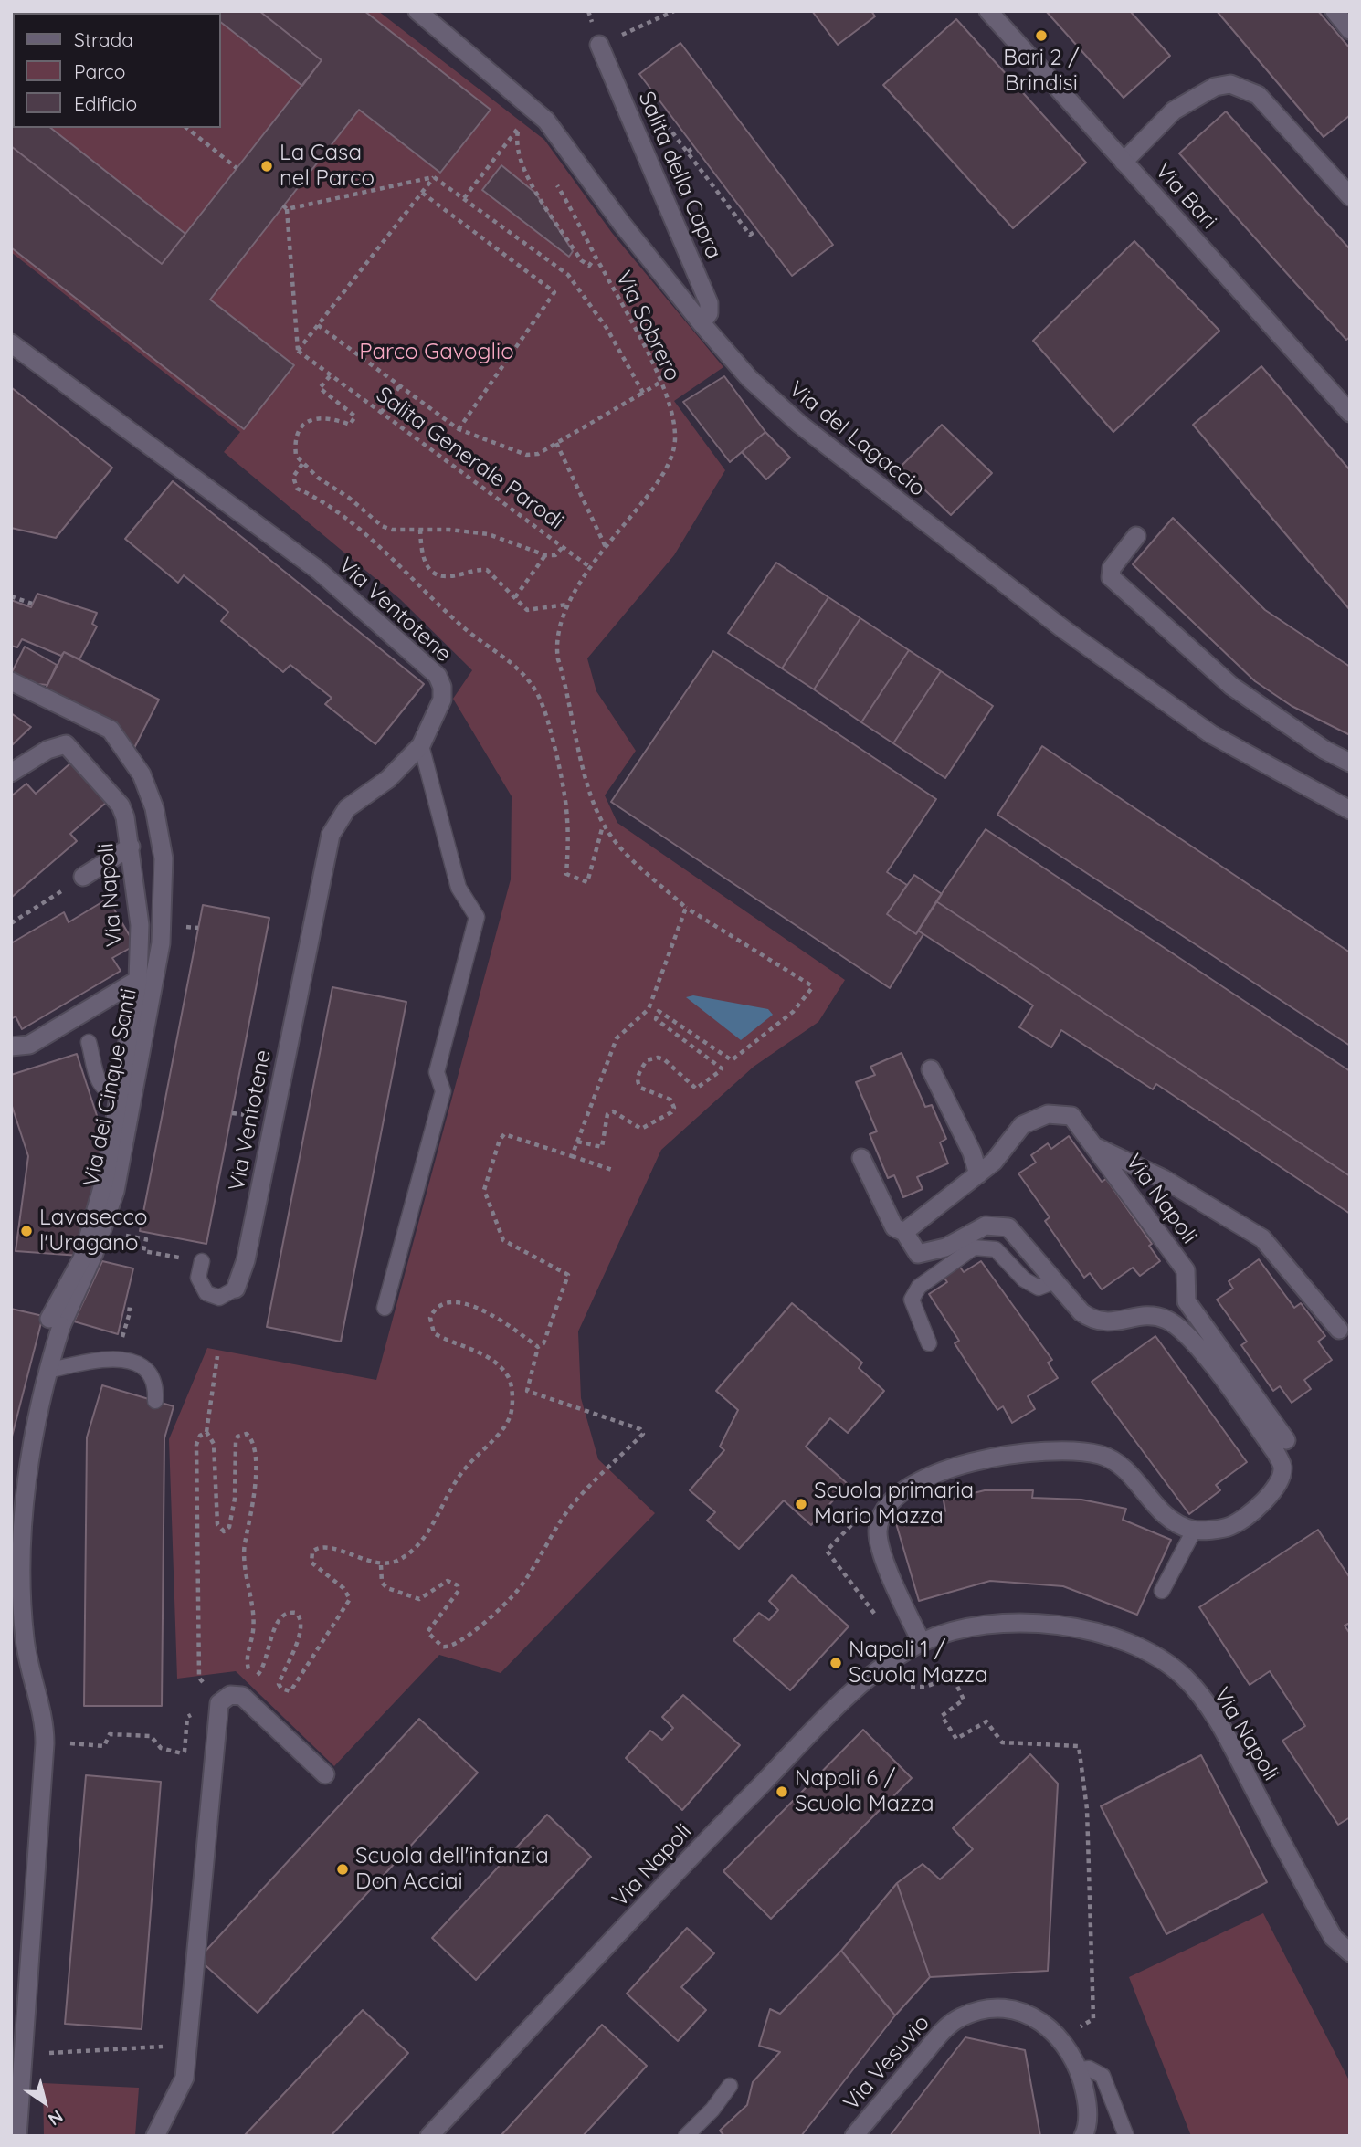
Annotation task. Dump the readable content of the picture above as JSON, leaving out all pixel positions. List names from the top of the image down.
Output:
{
  "streets": {
    "street": [
      "Salita della Capra",
      "Via Bari",
      "Via del Lagaccio",
      "Via Ventotene",
      "Via Napoli",
      "Via dei Cinque Santi",
      "Via Vesuvio"
    ],
    "path": ["Via Sobrero", "Salita Generale Parodi"]
  },
  "crossings": [
    ["Salita della Capra", "Via del Lagaccio"],
    ["Via Sobrero", "Salita Generale Parodi"],
    ["Via Napoli", "Via dei Cinque Santi"]
  ],
  "parks": ["Parco Gavoglio"],
  "places": [
    "Bari 2 / Brindisi",
    "La Casa nel Parco",
    "Lavasecco l'Uragano",
    "Scuola primaria Mario Mazza",
    "Napoli 1 / Scuola Mazza",
    "Napoli 6 / Scuola Mazza",
    "Scuola dell'infanzia Don Acciai"
  ],
  "legend": ["Strada", "Parco", "Edificio"],
  "north": "bottom right"
}
